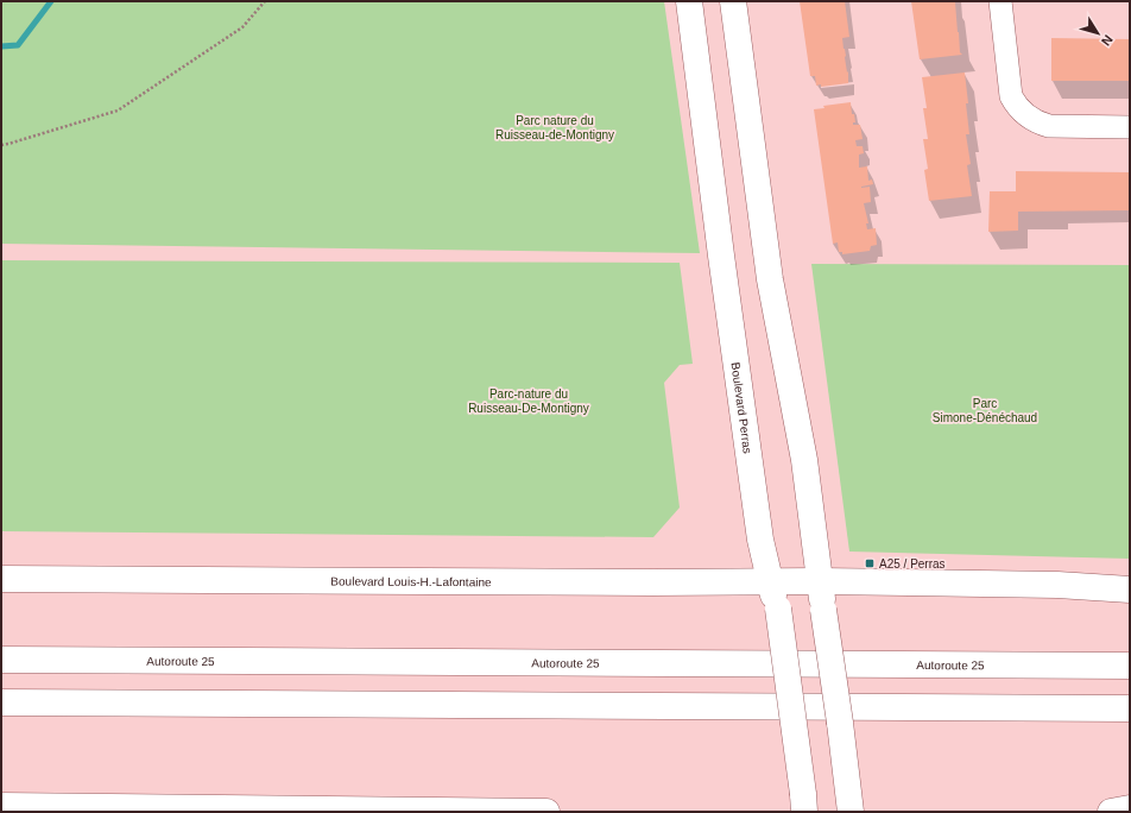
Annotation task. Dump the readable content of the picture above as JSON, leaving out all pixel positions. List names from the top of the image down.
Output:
{
  "streets": {
    "main road": ["Boulevard Perras", "Boulevard Louis-H.-Lafontaine", "Autoroute 25"]
  },
  "crossings": [
    ["Boulevard Perras", "Boulevard Louis-H.-Lafontaine"]
  ],
  "parks": ["Parc nature du Ruisseau-de-Montigny", "Parc-nature du Ruisseau-De-Montigny", "Parc Simone-Dénéchaud"],
  "places": {
    "transit": ["A25 / Perras"]
  },
  "north": "bottom right"
}
